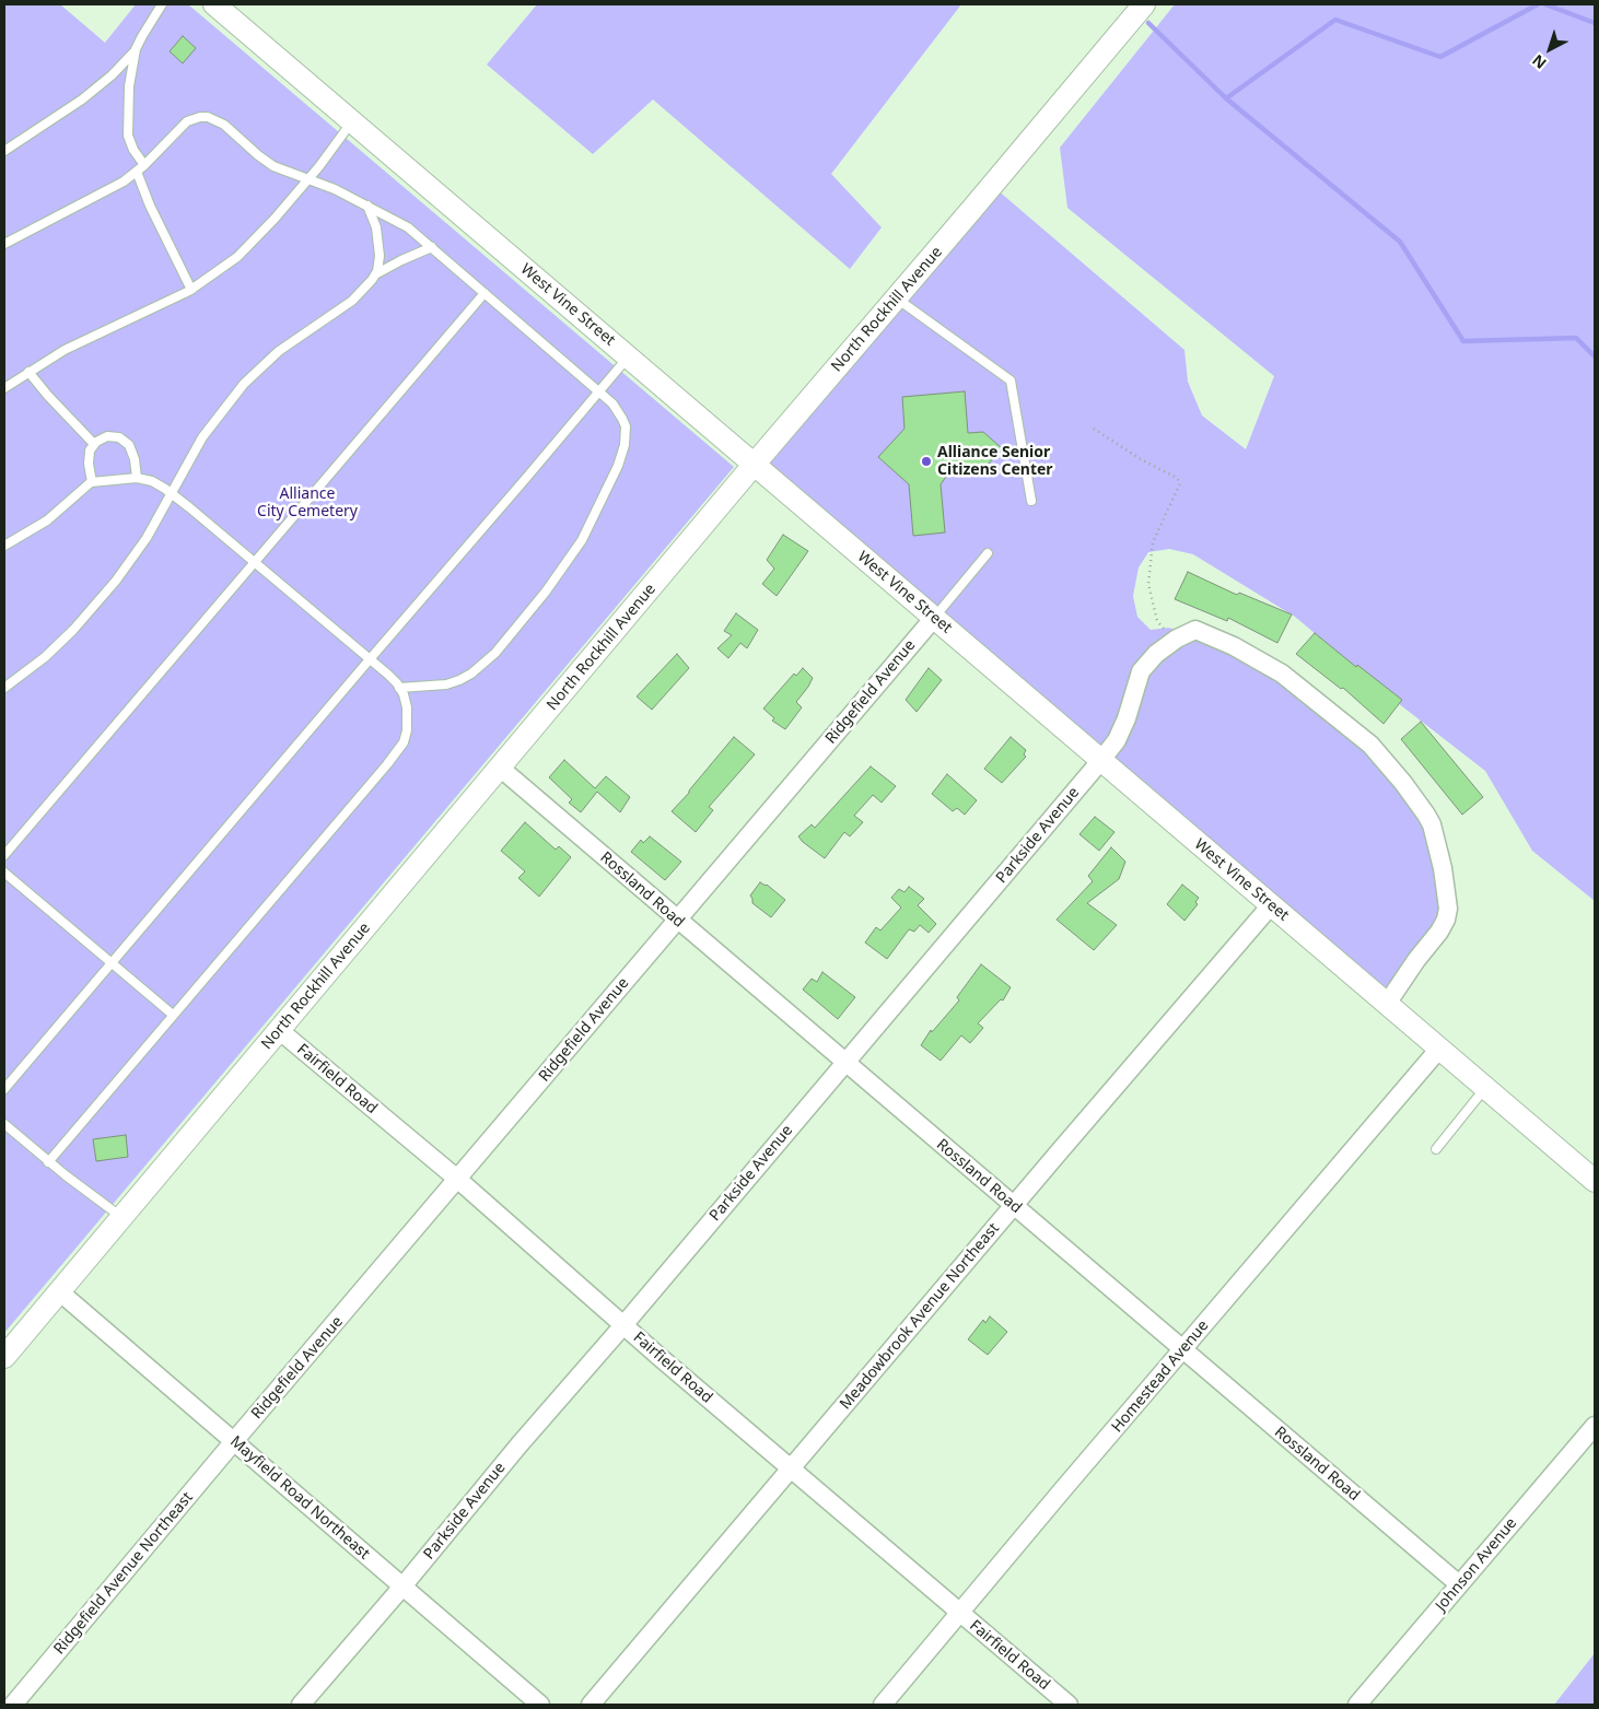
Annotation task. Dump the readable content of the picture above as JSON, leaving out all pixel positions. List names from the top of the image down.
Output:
{
  "streets": {
    "street": [
      "West Vine Street",
      "North Rockhill Avenue",
      "Ridgefield Avenue",
      "Parkside Avenue",
      "Rossland Road",
      "Fairfield Road",
      "Meadowbrook Avenue Northeast",
      "Homestead Avenue",
      "Mayfield Road Northeast",
      "Johnson Avenue",
      "Ridgefield Avenue Northeast"
    ]
  },
  "crossings": [
    ["West Vine Street", "North Rockhill Avenue"],
    ["West Vine Street", "Ridgefield Avenue"],
    ["West Vine Street", "Parkside Avenue"],
    ["West Vine Street", "Meadowbrook Avenue Northeast"],
    ["West Vine Street", "Homestead Avenue"],
    ["North Rockhill Avenue", "Rossland Road"],
    ["North Rockhill Avenue", "Fairfield Road"],
    ["North Rockhill Avenue", "Mayfield Road Northeast"],
    ["Ridgefield Avenue", "Rossland Road"],
    ["Ridgefield Avenue", "Fairfield Road"],
    ["Ridgefield Avenue", "Mayfield Road Northeast"],
    ["Ridgefield Avenue", "Ridgefield Avenue Northeast"],
    ["Parkside Avenue", "Rossland Road"],
    ["Parkside Avenue", "Fairfield Road"],
    ["Parkside Avenue", "Mayfield Road Northeast"],
    ["Rossland Road", "Meadowbrook Avenue Northeast"],
    ["Rossland Road", "Homestead Avenue"],
    ["Rossland Road", "Johnson Avenue"],
    ["Fairfield Road", "Meadowbrook Avenue Northeast"],
    ["Fairfield Road", "Homestead Avenue"],
    ["Mayfield Road Northeast", "Ridgefield Avenue Northeast"]
  ],
  "parks": ["Alliance City Cemetery"],
  "places": ["Alliance Senior Citizens Center"],
  "north": "bottom left"
}
